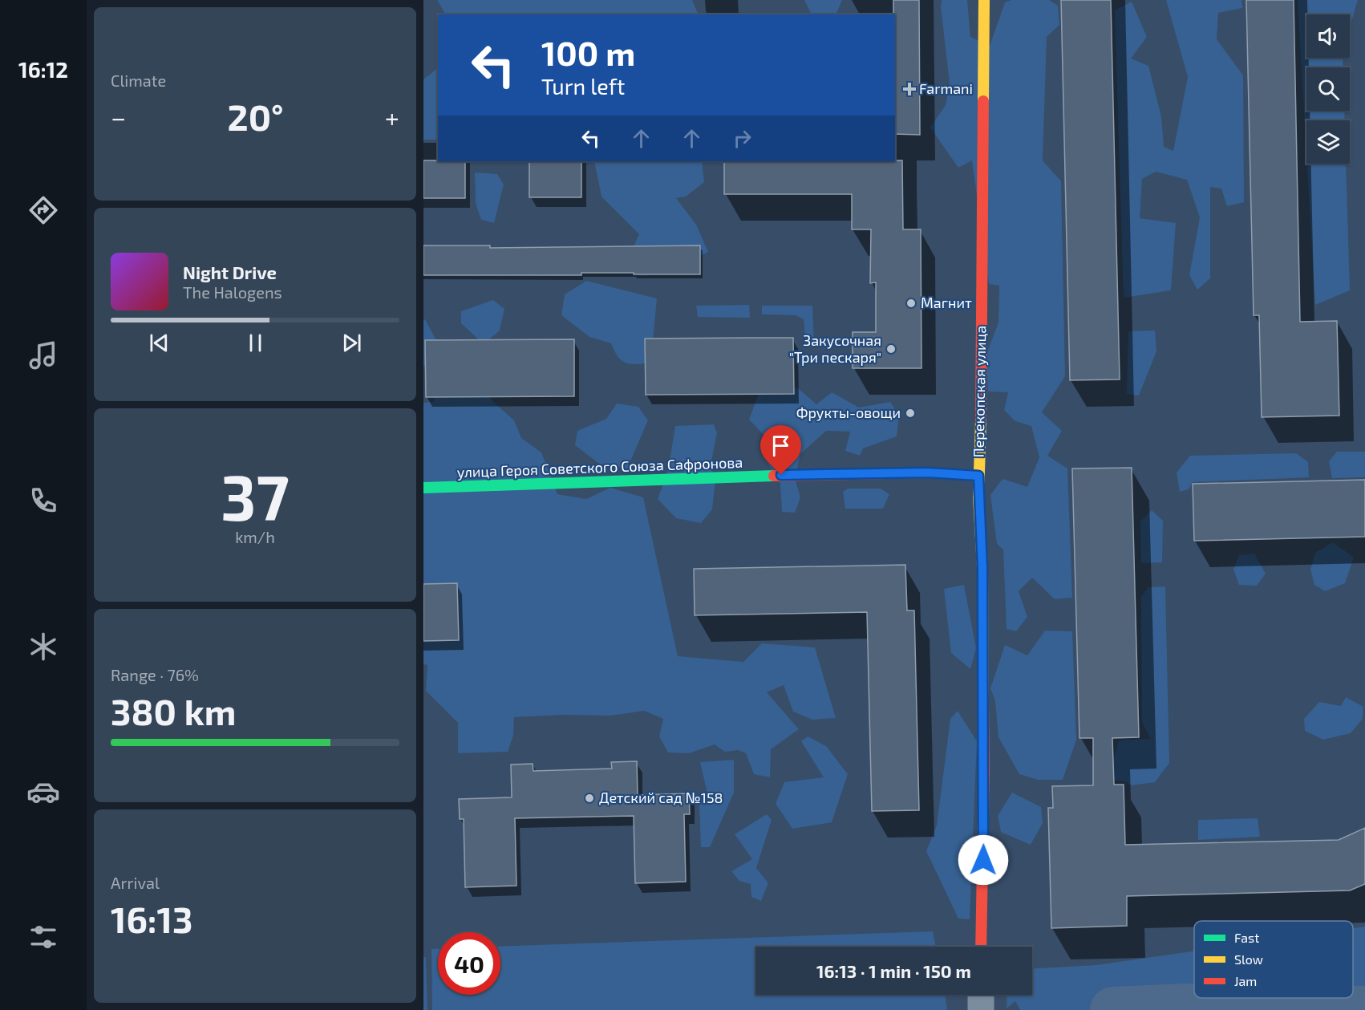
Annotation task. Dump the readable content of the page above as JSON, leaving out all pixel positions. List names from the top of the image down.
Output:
{
  "streets": {
    "street": ["Перекопская улица", "улица Героя Советского Союза Сафронова"]
  },
  "crossings": [
    ["Перекопская улица", "улица Героя Советского Союза Сафронова"]
  ],
  "places": {
    "health": ["Farmani"],
    "other": [
      "Магнит",
      "Закусочная \"Три пескаря\"",
      "Фрукты-овощи",
      "Детский сад №158"
    ]
  },
  "legend": ["Fast", "Slow", "Jam"],
  "page": {
    "tabs": "16:12",
    "tile": [
      "Climate",
      ["37", "km/h"],
      ["Range · 76%", "380 km"],
      ["Arrival", "16:13"]
    ],
    "turn": ["100 m", "Turn left"],
    "heat": ["−", "20°", "+"],
    "song": ["Night Drive", "The Halogens"],
    "limit": "40",
    "trip": "16:13 · 1 min · 150 m"
  }
}
